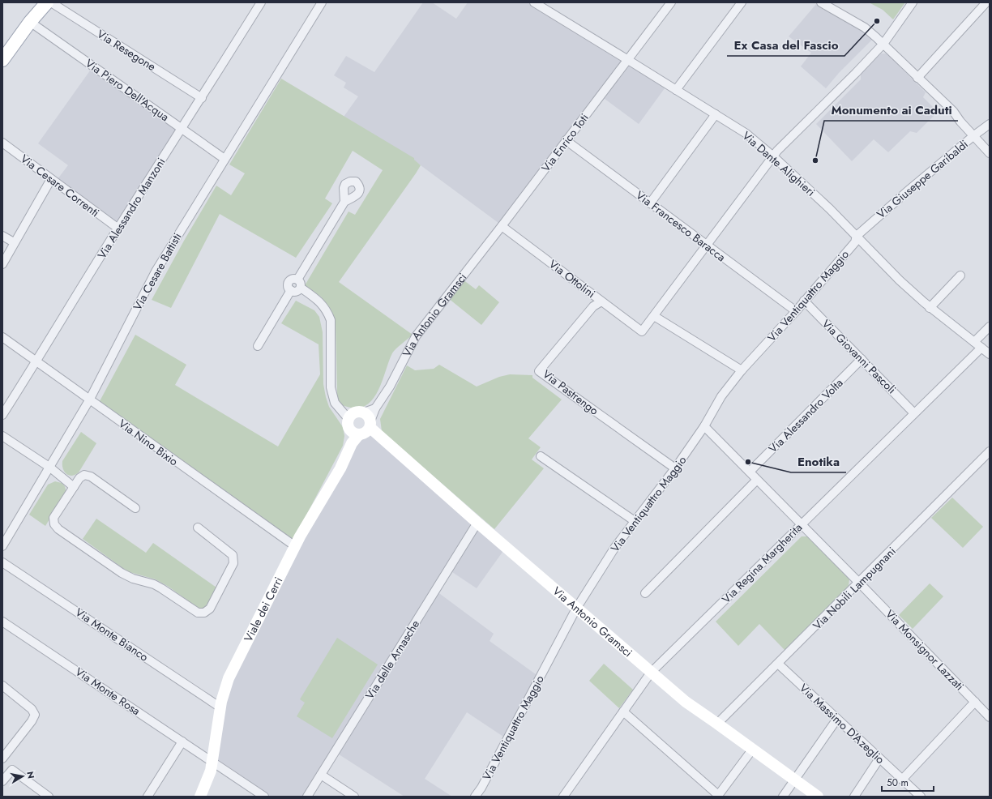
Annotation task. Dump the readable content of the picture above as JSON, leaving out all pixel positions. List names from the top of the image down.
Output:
{
  "streets": {
    "street": [
      "Via Resegone",
      "Via Piero Dell'Acqua",
      "Via Enrico Toti",
      "Via Dante Alighieri",
      "Via Giuseppe Garibaldi",
      "Via Cesare Correnti",
      "Via Alessandro Manzoni",
      "Via Francesco Baracca",
      "Via Cesare Battisti",
      "Via Ottolini",
      "Via Ventiquattro Maggio",
      "Via Antonio Gramsci",
      "Via Giovanni Pascoli",
      "Via Pastrengo",
      "Via Alessandro Volta",
      "Via Nino Bixio",
      "Via Regina Margherita",
      "Via Nobili Lampugnani",
      "Viale dei Cerri",
      "Via Monte Bianco",
      "Via Monsignor Lazzati",
      "Via delle Arnasche",
      "Via Monte Rosa",
      "Via Massimo D'Azeglio"
    ]
  },
  "crossings": [
    ["Via Resegone", "Via Alessandro Manzoni"],
    ["Via Piero Dell'Acqua", "Via Alessandro Manzoni"],
    ["Via Piero Dell'Acqua", "Via Cesare Battisti"],
    ["Via Enrico Toti", "Via Dante Alighieri"],
    ["Via Enrico Toti", "Via Francesco Baracca"],
    ["Via Enrico Toti", "Via Ottolini"],
    ["Via Enrico Toti", "Via Antonio Gramsci"],
    ["Via Dante Alighieri", "Via Giuseppe Garibaldi"],
    ["Via Dante Alighieri", "Via Ventiquattro Maggio"],
    ["Via Dante Alighieri", "Via Regina Margherita"],
    ["Via Giuseppe Garibaldi", "Via Ventiquattro Maggio"],
    ["Via Cesare Correnti", "Via Alessandro Manzoni"],
    ["Via Alessandro Manzoni", "Via Nino Bixio"],
    ["Via Francesco Baracca", "Via Ventiquattro Maggio"],
    ["Via Cesare Battisti", "Via Nino Bixio"],
    ["Via Ottolini", "Via Antonio Gramsci"],
    ["Via Ottolini", "Via Pastrengo"],
    ["Via Ventiquattro Maggio", "Via Antonio Gramsci"],
    ["Via Ventiquattro Maggio", "Via Giovanni Pascoli"],
    ["Via Ventiquattro Maggio", "Via Pastrengo"],
    ["Via Ventiquattro Maggio", "Via Monsignor Lazzati"],
    ["Via Antonio Gramsci", "Via Regina Margherita"],
    ["Via Antonio Gramsci", "Via Nobili Lampugnani"],
    ["Via Antonio Gramsci", "Viale dei Cerri"],
    ["Via Antonio Gramsci", "Via delle Arnasche"],
    ["Via Giovanni Pascoli", "Via Alessandro Volta"],
    ["Via Giovanni Pascoli", "Via Regina Margherita"],
    ["Via Alessandro Volta", "Via Monsignor Lazzati"],
    ["Via Nino Bixio", "Viale dei Cerri"],
    ["Via Regina Margherita", "Via Monsignor Lazzati"],
    ["Via Nobili Lampugnani", "Via Monsignor Lazzati"],
    ["Via Nobili Lampugnani", "Via Massimo D'Azeglio"],
    ["Viale dei Cerri", "Via Monte Bianco"],
    ["Viale dei Cerri", "Via Monte Rosa"]
  ],
  "places": ["Ex Casa del Fascio", "Monumento ai Caduti", "Enotika"],
  "scale_bar": "50 m",
  "north": "right"
}
